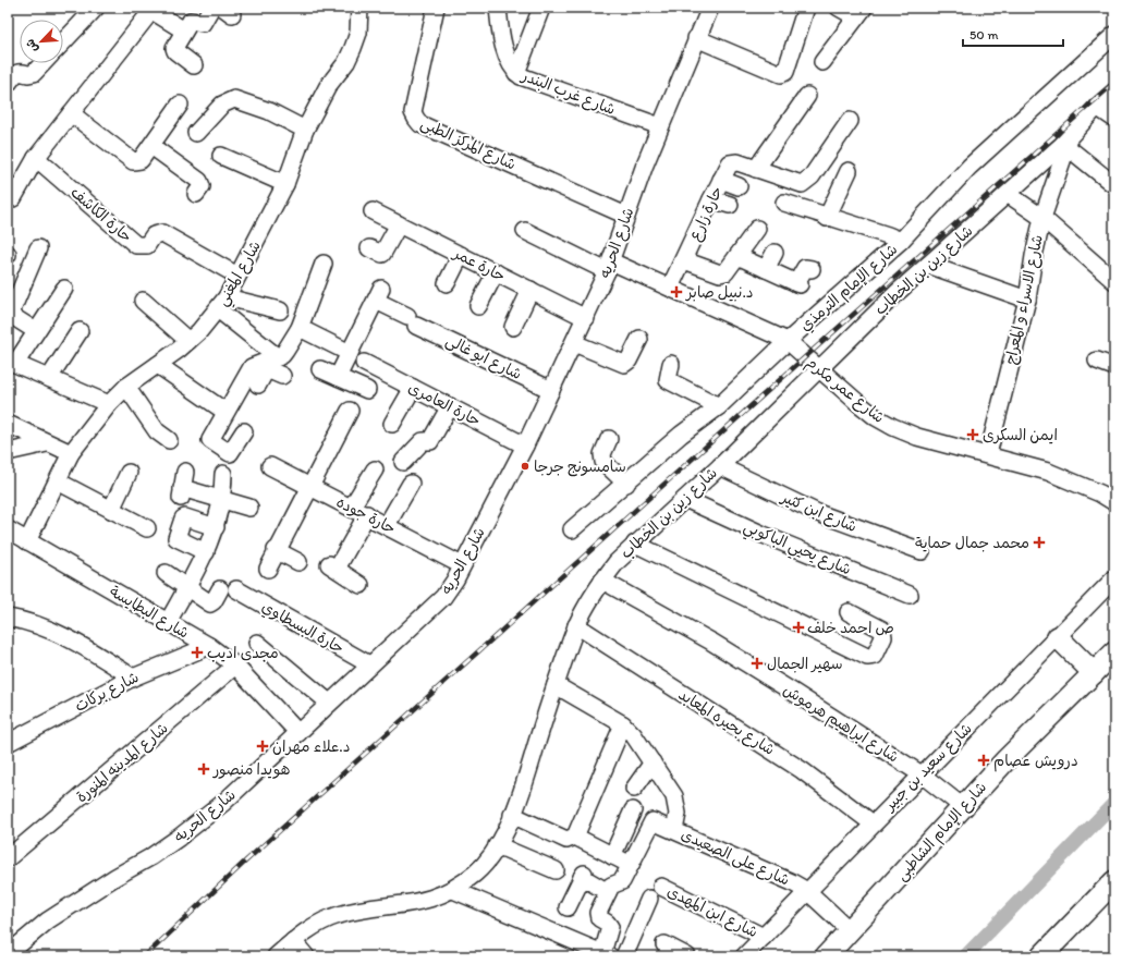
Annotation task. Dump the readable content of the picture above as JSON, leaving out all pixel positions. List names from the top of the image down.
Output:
{
  "streets": {
    "main road": ["شارع الإمام الشاطبى"],
    "street": [
      "شارع غرب البندر",
      "شارع المركز الطبى",
      "حارة زارع",
      "حارة الكاشف",
      "شارع الحريه",
      "حارة عمر",
      "شارع زين بن الخطاب",
      "شارع المغني",
      "شارع الإمام الترمذي",
      "شارع الاسراء و المعراج",
      "شارع ابو غالى",
      "شارع عمر مكرم",
      "حارة العامرى",
      "شارع ابن كثير",
      "حارة جوده",
      "شارع يحيي الباكوبي",
      "شارع البطايسة",
      "حارة البسطاوي",
      "شارع بركات",
      "شارع بحيره المعابد",
      "شارع ابراهيم هرموش",
      "شارع المدينه المنورة",
      "شارع سعيد بن جبير",
      "شارع على الصعيدى",
      "شارع ابن المهدى"
    ]
  },
  "crossings": [
    ["شارع غرب البندر", "شارع الحريه"],
    ["شارع المركز الطبى", "شارع الحريه"],
    ["حارة زارع", "شارع عمر مكرم"],
    ["حارة الكاشف", "شارع المغني"],
    ["شارع الحريه", "حارة عمر"],
    ["شارع الحريه", "شارع ابو غالى"],
    ["شارع الحريه", "شارع عمر مكرم"],
    ["شارع الحريه", "حارة العامرى"],
    ["شارع الحريه", "حارة جوده"],
    ["شارع الحريه", "شارع البطايسة"],
    ["شارع الحريه", "حارة البسطاوي"],
    ["شارع زين بن الخطاب", "شارع الاسراء و المعراج"],
    ["شارع زين بن الخطاب", "شارع عمر مكرم"],
    ["شارع زين بن الخطاب", "شارع ابن كثير"],
    ["شارع زين بن الخطاب", "شارع يحيي الباكوبي"],
    ["شارع زين بن الخطاب", "شارع بحيره المعابد"],
    ["شارع زين بن الخطاب", "شارع ابراهيم هرموش"],
    ["شارع المغني", "شارع البطايسة"],
    ["شارع الإمام الترمذي", "شارع عمر مكرم"],
    ["شارع الاسراء و المعراج", "شارع عمر مكرم"],
    ["شارع البطايسة", "شارع بركات"],
    ["شارع البطايسة", "شارع المدينه المنورة"],
    ["شارع بحيره المعابد", "شارع سعيد بن جبير"],
    ["شارع ابراهيم هرموش", "شارع سعيد بن جبير"],
    ["شارع ابراهيم هرموش", "شارع الإمام الشاطبى"],
    ["شارع سعيد بن جبير", "شارع على الصعيدى"],
    ["شارع سعيد بن جبير", "شارع ابن المهدى"],
    ["شارع الإمام الشاطبى", "شارع على الصعيدى"]
  ],
  "places": {
    "health": [
      "د.نبيل صابر",
      "ايمن السكرى",
      "محمد جمال حماية",
      "ص احمد خلف",
      "مجدى اديب",
      "سهير الجمال",
      "د.علاء مهران",
      "درويش عصام",
      "هويدا منصور"
    ],
    "other": ["سامسونج جرجا"]
  },
  "scale_bar": "50 m",
  "north": "bottom left"
}
